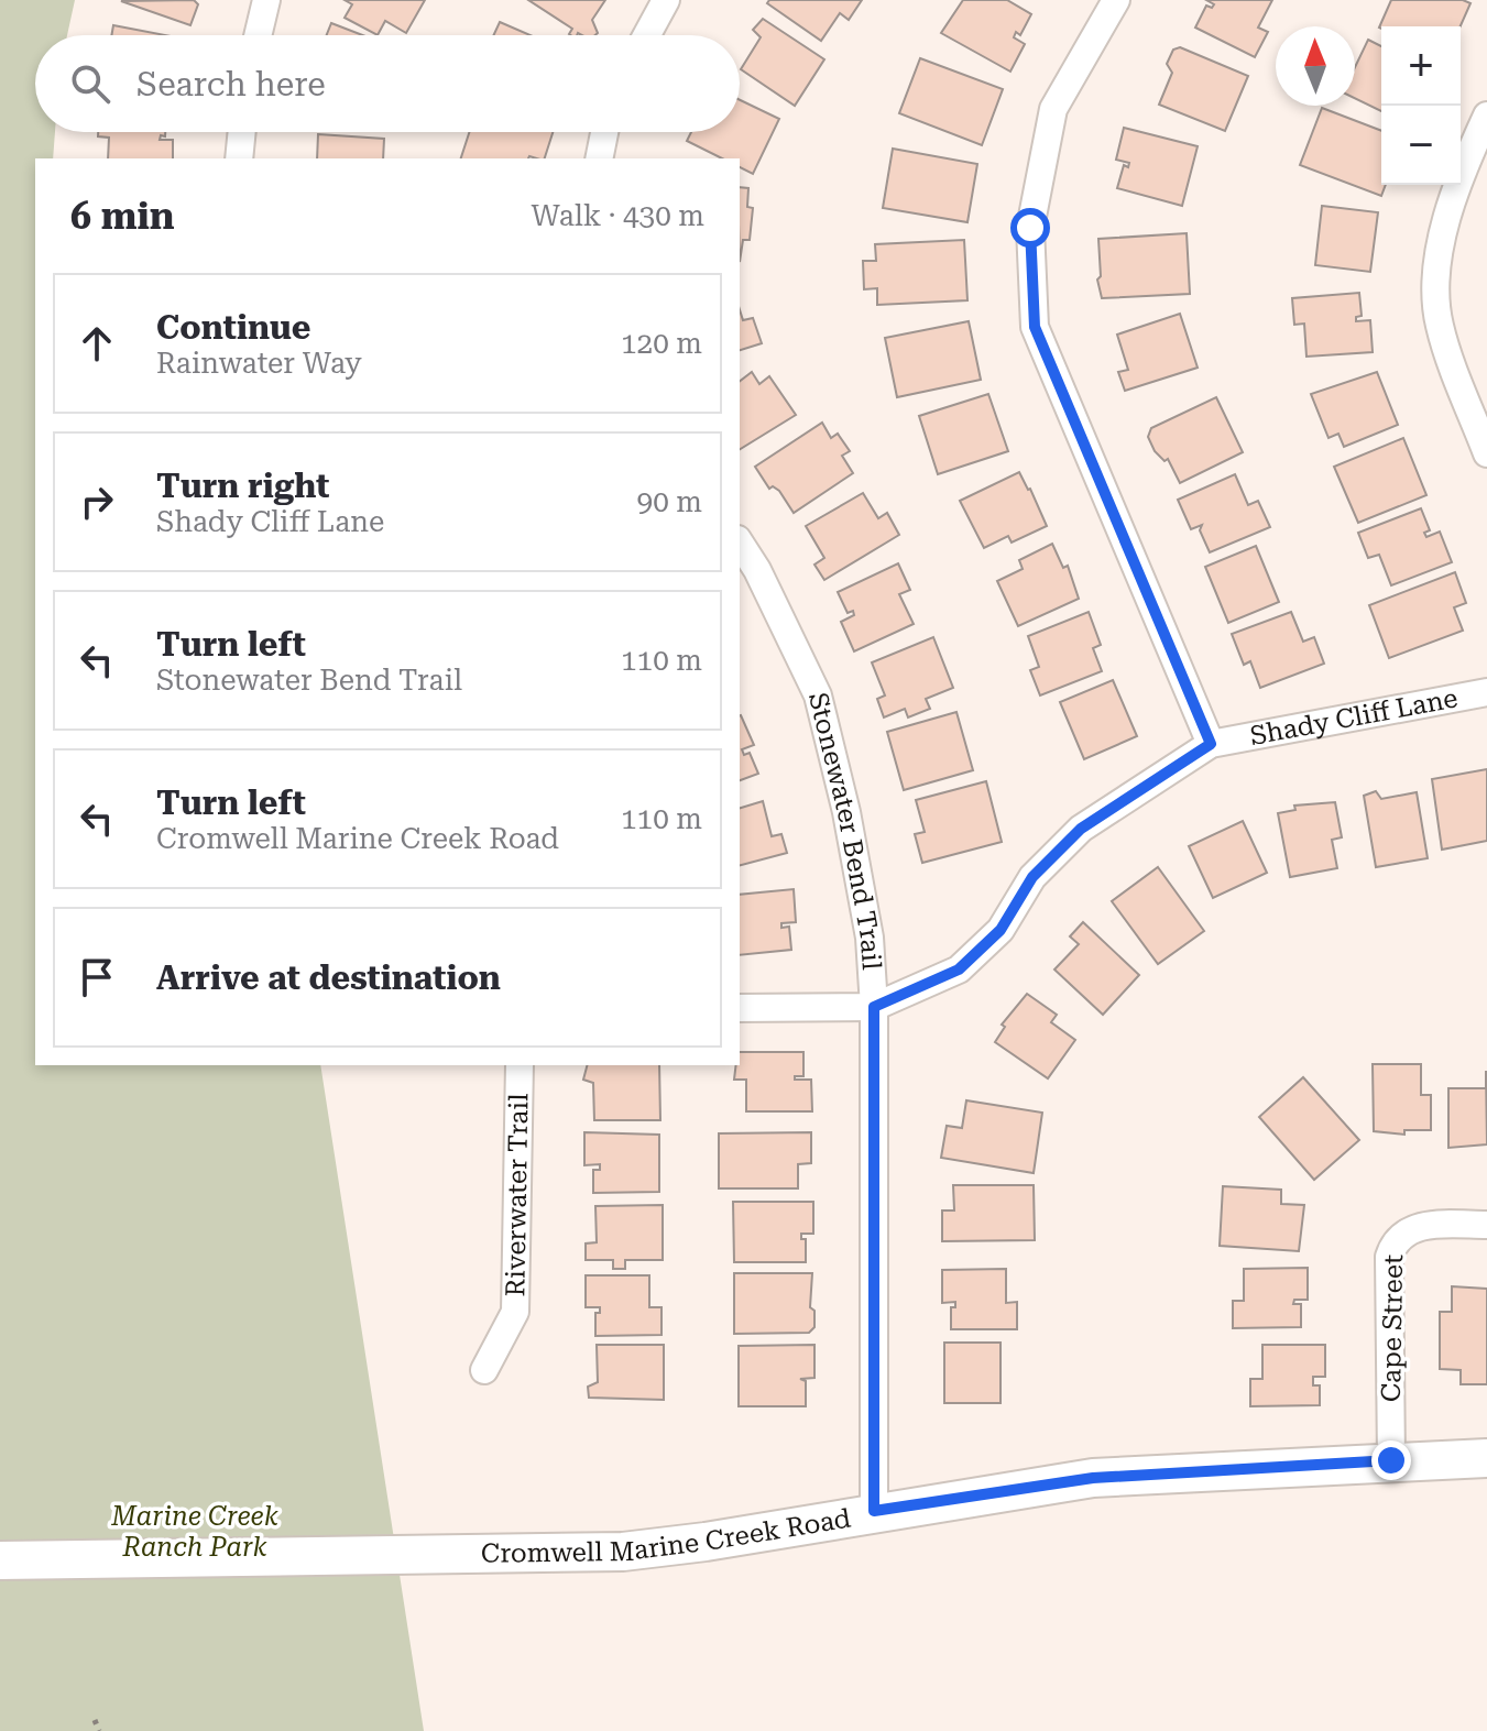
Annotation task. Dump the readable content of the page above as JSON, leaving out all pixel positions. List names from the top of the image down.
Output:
{
  "streets": {
    "main road": ["Cromwell Marine Creek Road"],
    "street": [
      "Shady Cliff Lane",
      "Stonewater Bend Trail",
      "Riverwater Trail",
      "Cape Street"
    ]
  },
  "crossings": [
    ["Shady Cliff Lane", "Stonewater Bend Trail"],
    ["Stonewater Bend Trail", "Cromwell Marine Creek Road"],
    ["Cape Street", "Cromwell Marine Creek Road"]
  ],
  "parks": ["Marine Creek Ranch Park"],
  "north": "top",
  "page": {
    "map_buttons": ["+", "−"],
    "search": "Search here",
    "heading": ["6 min", "Walk · 430 m"],
    "list": [
      ["Continue", "Rainwater Way", "120 m"],
      ["Turn right", "Shady Cliff Lane", "90 m"],
      ["Turn left", "Stonewater Bend Trail", "110 m"],
      ["Turn left", "Cromwell Marine Creek Road", "110 m"],
      "Arrive at destination"
    ]
  }
}
